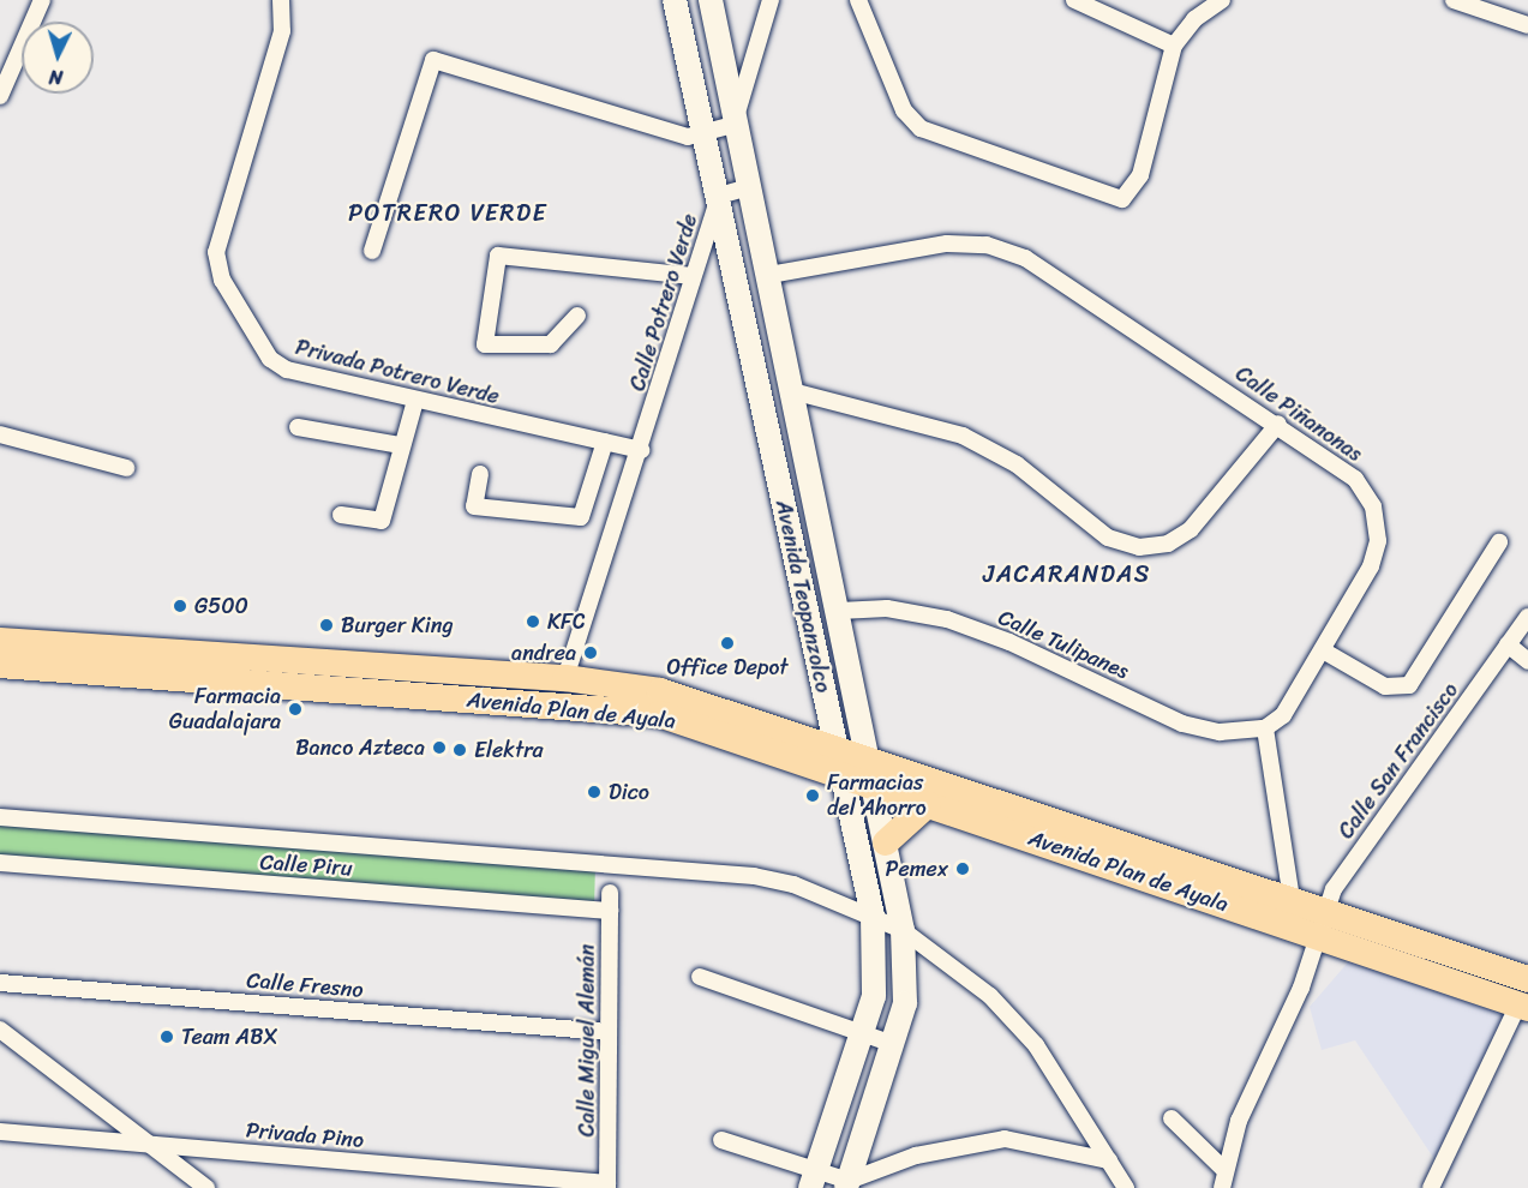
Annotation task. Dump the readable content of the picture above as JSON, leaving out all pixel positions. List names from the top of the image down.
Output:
{
  "streets": {
    "main road": ["Avenida Teopanzolco", "Avenida Plan de Ayala"],
    "street": [
      "Calle Potrero Verde",
      "Privada Potrero Verde",
      "Calle Piñanonas",
      "Calle Tulipanes",
      "Calle San Francisco",
      "Calle Piru",
      "Calle Fresno",
      "Calle Miguel Alemán",
      "Privada Pino"
    ]
  },
  "crossings": [
    ["Calle Potrero Verde", "Avenida Teopanzolco"],
    ["Calle Potrero Verde", "Avenida Plan de Ayala"],
    ["Calle Piñanonas", "Avenida Teopanzolco"],
    ["Calle Piñanonas", "Calle Tulipanes"],
    ["Avenida Teopanzolco", "Calle Tulipanes"],
    ["Avenida Teopanzolco", "Avenida Plan de Ayala"],
    ["Avenida Plan de Ayala", "Calle San Francisco"],
    ["Calle Piru", "Calle Miguel Alemán"],
    ["Calle Fresno", "Calle Miguel Alemán"],
    ["Calle Miguel Alemán", "Privada Pino"]
  ],
  "districts": ["POTRERO VERDE", "JACARANDAS"],
  "places": [
    "G500",
    "KFC",
    "Burger King",
    "Office Depot",
    "andrea",
    "Farmacia Guadalajara",
    "Banco Azteca",
    "Elektra",
    "Dico",
    "Farmacias del Ahorro",
    "Pemex",
    "Team ABX"
  ],
  "north": "bottom"
}
